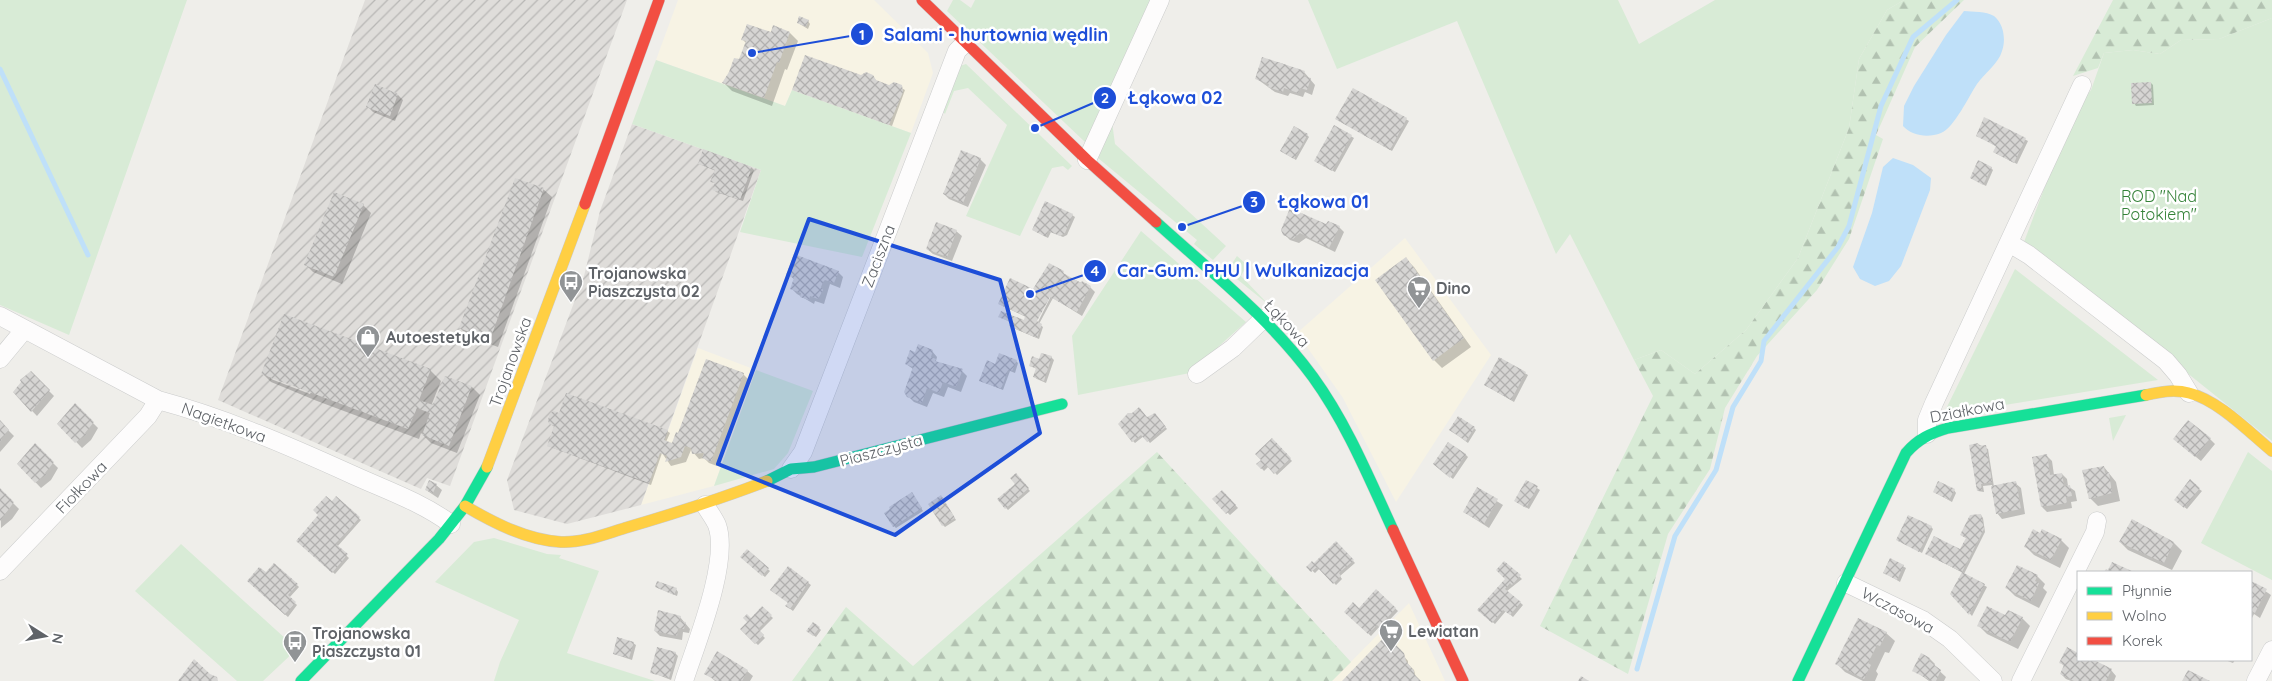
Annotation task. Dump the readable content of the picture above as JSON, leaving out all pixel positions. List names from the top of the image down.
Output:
{
  "streets": {
    "street": [
      "Zaciszna",
      "Łąkowa",
      "Trojanowska",
      "Działkowa",
      "Nagietkowa",
      "Piaszczysta",
      "Fiołkowa",
      "Wczasowa"
    ]
  },
  "crossings": [
    ["Zaciszna", "Łąkowa"],
    ["Zaciszna", "Piaszczysta"],
    ["Trojanowska", "Nagietkowa"],
    ["Trojanowska", "Piaszczysta"],
    ["Działkowa", "Wczasowa"],
    ["Nagietkowa", "Fiołkowa"]
  ],
  "parks": ["ROD \"Nad Potokiem\""],
  "places": {
    "other": [
      "Salami - hurtownia wędlin",
      "Łąkowa 02",
      "Łąkowa 01",
      "Car-Gum. PHU | Wulkanizacja"
    ],
    "bus stop": ["Trojanowska Piaszczysta 02", "Trojanowska Piaszczysta 01"],
    "supermarket": ["Dino", "Lewiatan"],
    "shop": ["Autoestetyka"]
  },
  "legend": ["Płynnie", "Wolno", "Korek"],
  "north": "right"
}
